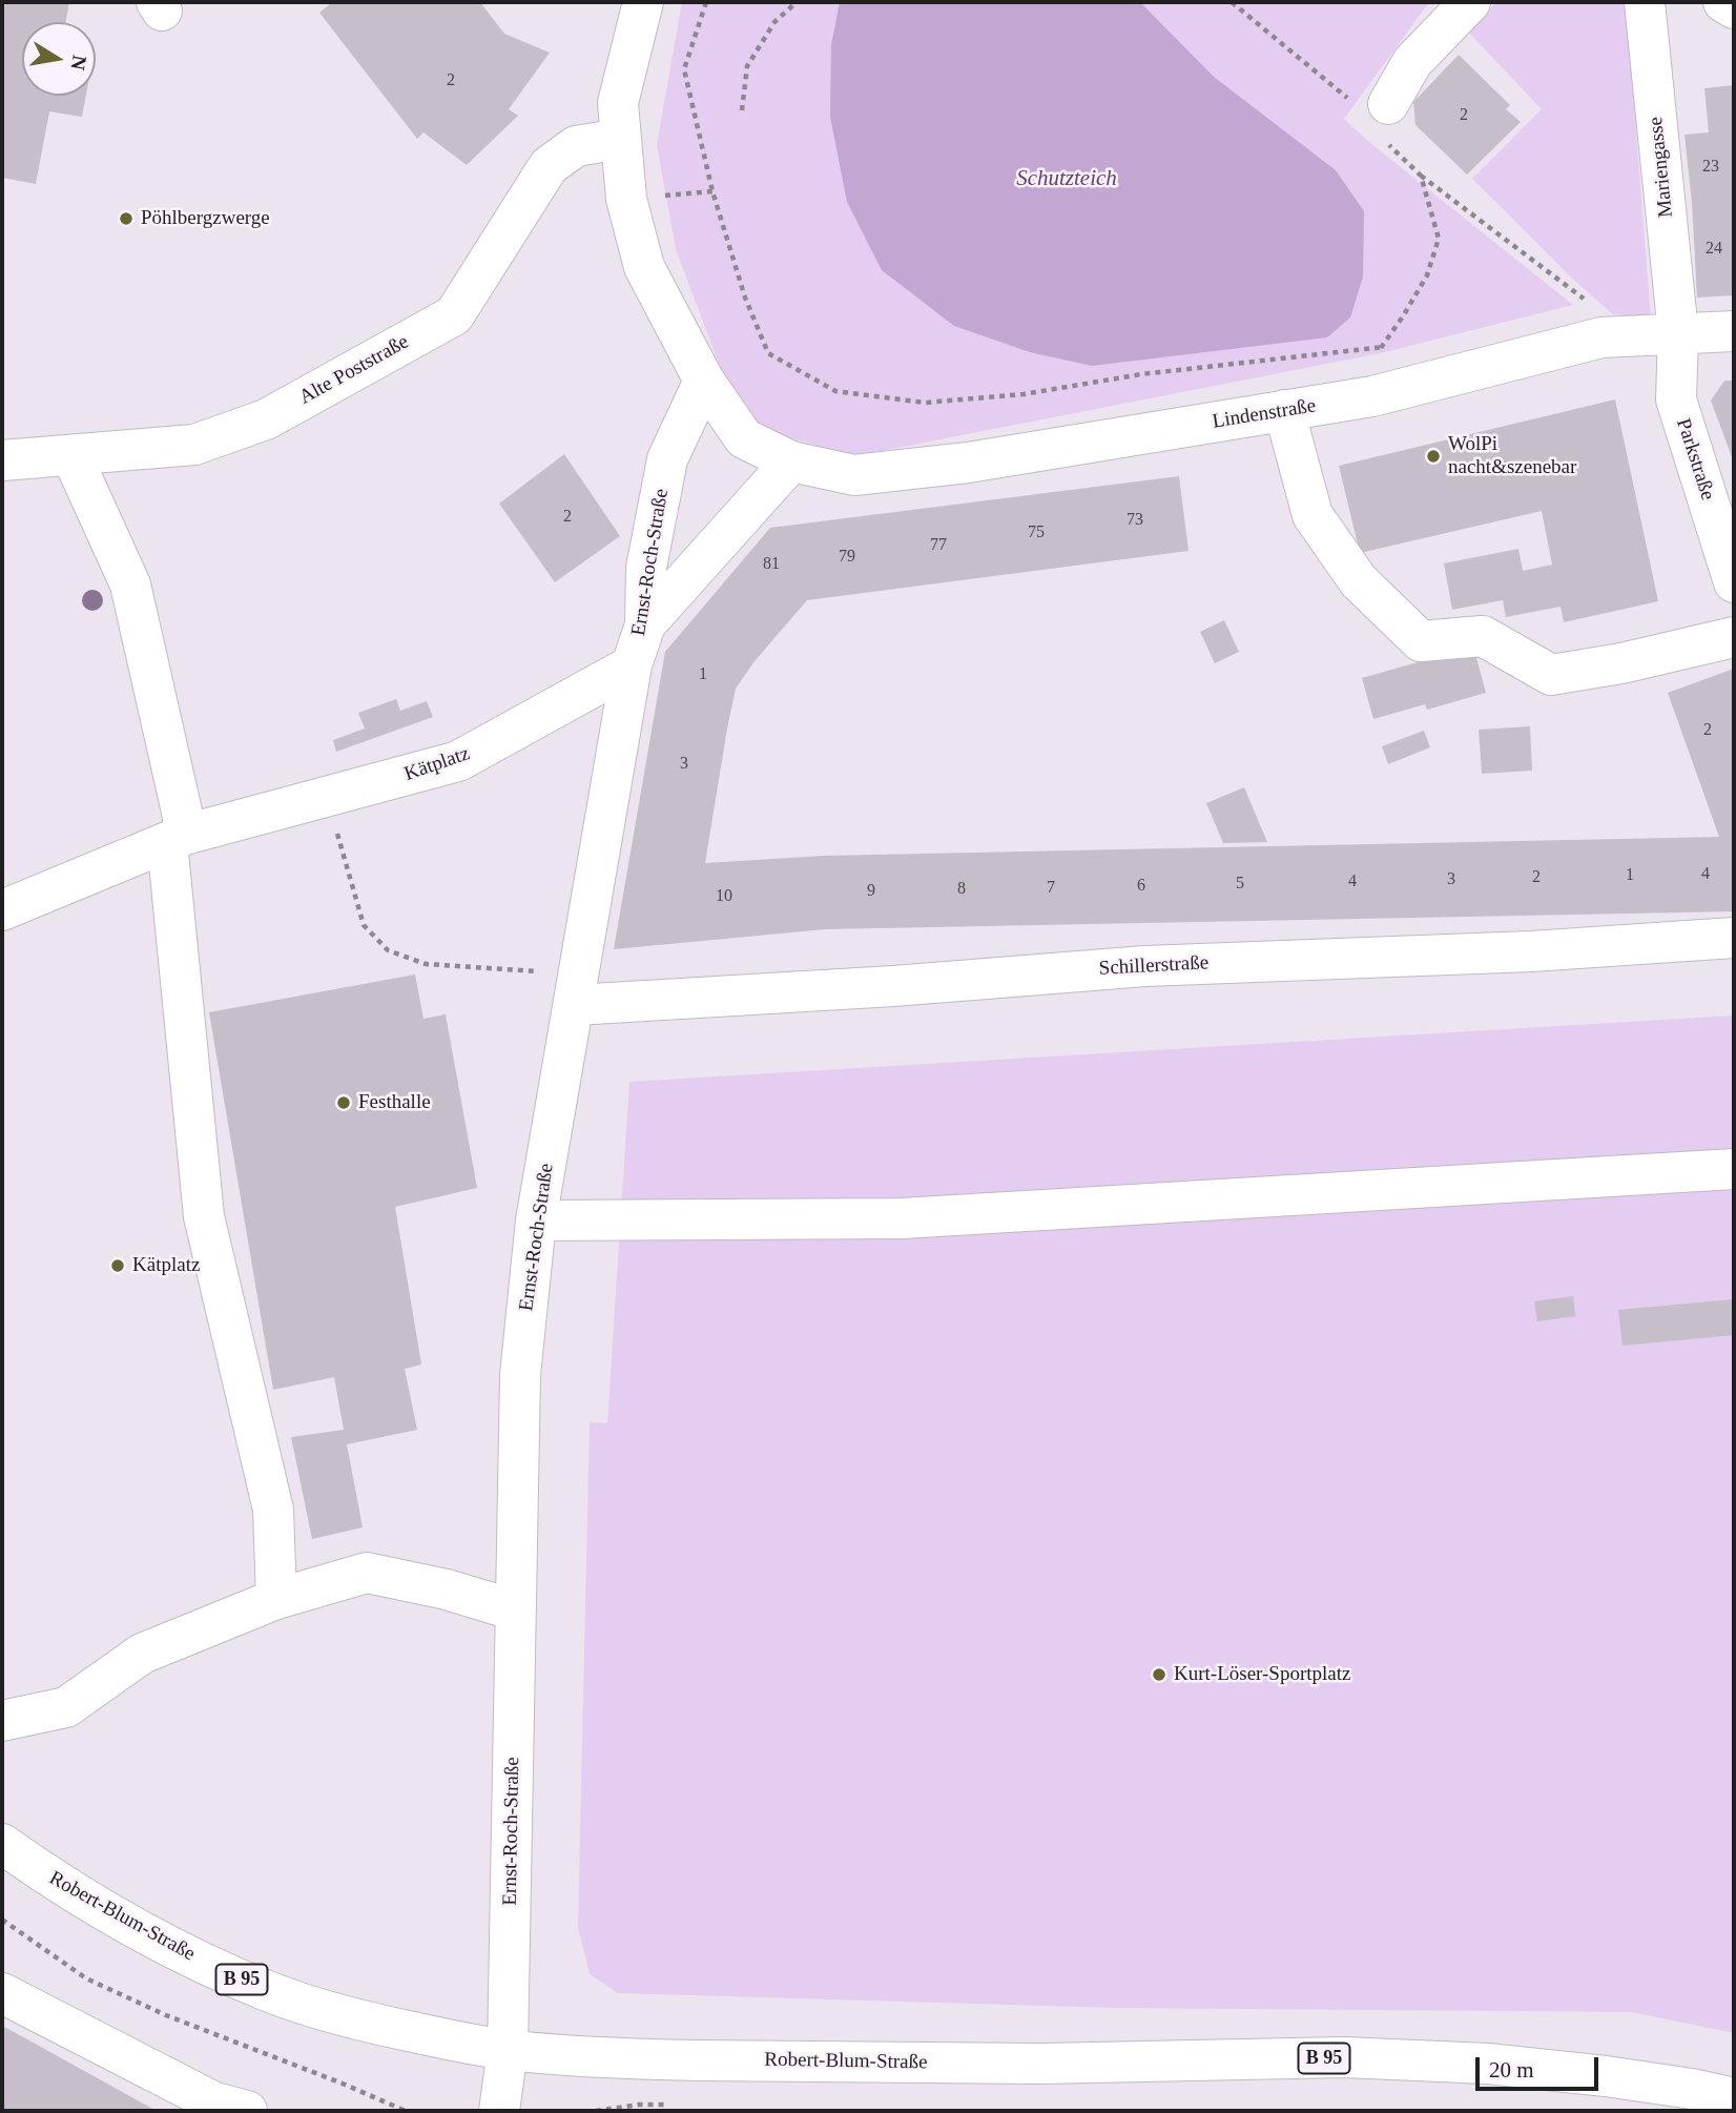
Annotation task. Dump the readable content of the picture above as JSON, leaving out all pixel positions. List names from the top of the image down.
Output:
{
  "streets": {
    "street": [
      "Mariengasse",
      "Alte Poststraße",
      "Lindenstraße",
      "Parkstraße",
      "Ernst-Roch-Straße",
      "Kätplatz",
      "Schillerstraße",
      "Robert-Blum-Straße",
      "B 95"
    ]
  },
  "crossings": [
    ["Mariengasse", "Lindenstraße"],
    ["Mariengasse", "Parkstraße"],
    ["Lindenstraße", "Parkstraße"],
    ["Lindenstraße", "Ernst-Roch-Straße"],
    ["Ernst-Roch-Straße", "Kätplatz"],
    ["Ernst-Roch-Straße", "Schillerstraße"],
    ["Ernst-Roch-Straße", "Robert-Blum-Straße"]
  ],
  "water": ["Schutzteich"],
  "places": [
    "Pöhlbergzwerge",
    "WolPi nacht&szenebar",
    "Festhalle",
    "Kätplatz",
    "Kurt-Löser-Sportplatz"
  ],
  "house_numbers": [
    "2",
    "2",
    "23",
    "24",
    "2",
    "73",
    "75",
    "77",
    "79",
    "81",
    "1",
    "2",
    "3",
    "4",
    "1",
    "2",
    "3",
    "4",
    "5",
    "6",
    "7",
    "8",
    "9",
    "10"
  ],
  "scale_bar": "20 m",
  "north": "right"
}
